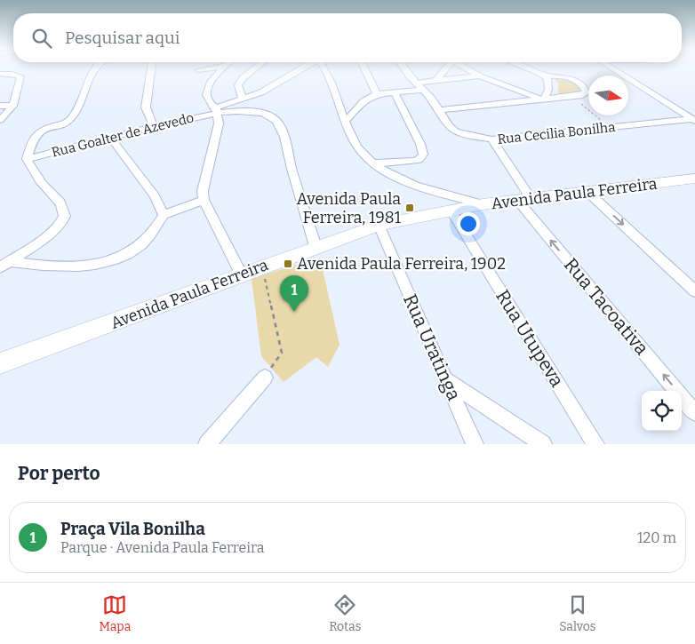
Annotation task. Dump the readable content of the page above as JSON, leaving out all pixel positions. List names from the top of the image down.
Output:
{
  "streets": {
    "main road": ["Avenida Paula Ferreira"],
    "street": [
      "Rua Cecilia Bonilha",
      "Rua Goalter de Azevedo",
      "Rua Tacoativa",
      "Rua Utupeva",
      "Rua Uratinga"
    ]
  },
  "crossings": [
    ["Rua Cecilia Bonilha", "Rua Tacoativa"],
    ["Avenida Paula Ferreira", "Rua Tacoativa"],
    ["Avenida Paula Ferreira", "Rua Utupeva"],
    ["Avenida Paula Ferreira", "Rua Uratinga"]
  ],
  "places": {
    "transit": ["Avenida Paula Ferreira, 1981", "Avenida Paula Ferreira, 1902"]
  },
  "north": "right",
  "page": {
    "search": "Pesquisar aqui",
    "pins": "1",
    "heading": "Por perto",
    "list": [
      {
        "mark": "1",
        "name": "Praça Vila Bonilha",
        "note": "Parque · Avenida Paula Ferreira",
        "value": "120 m"
      }
    ],
    "nav": ["Mapa", "Rotas", "Salvos"]
  }
}
